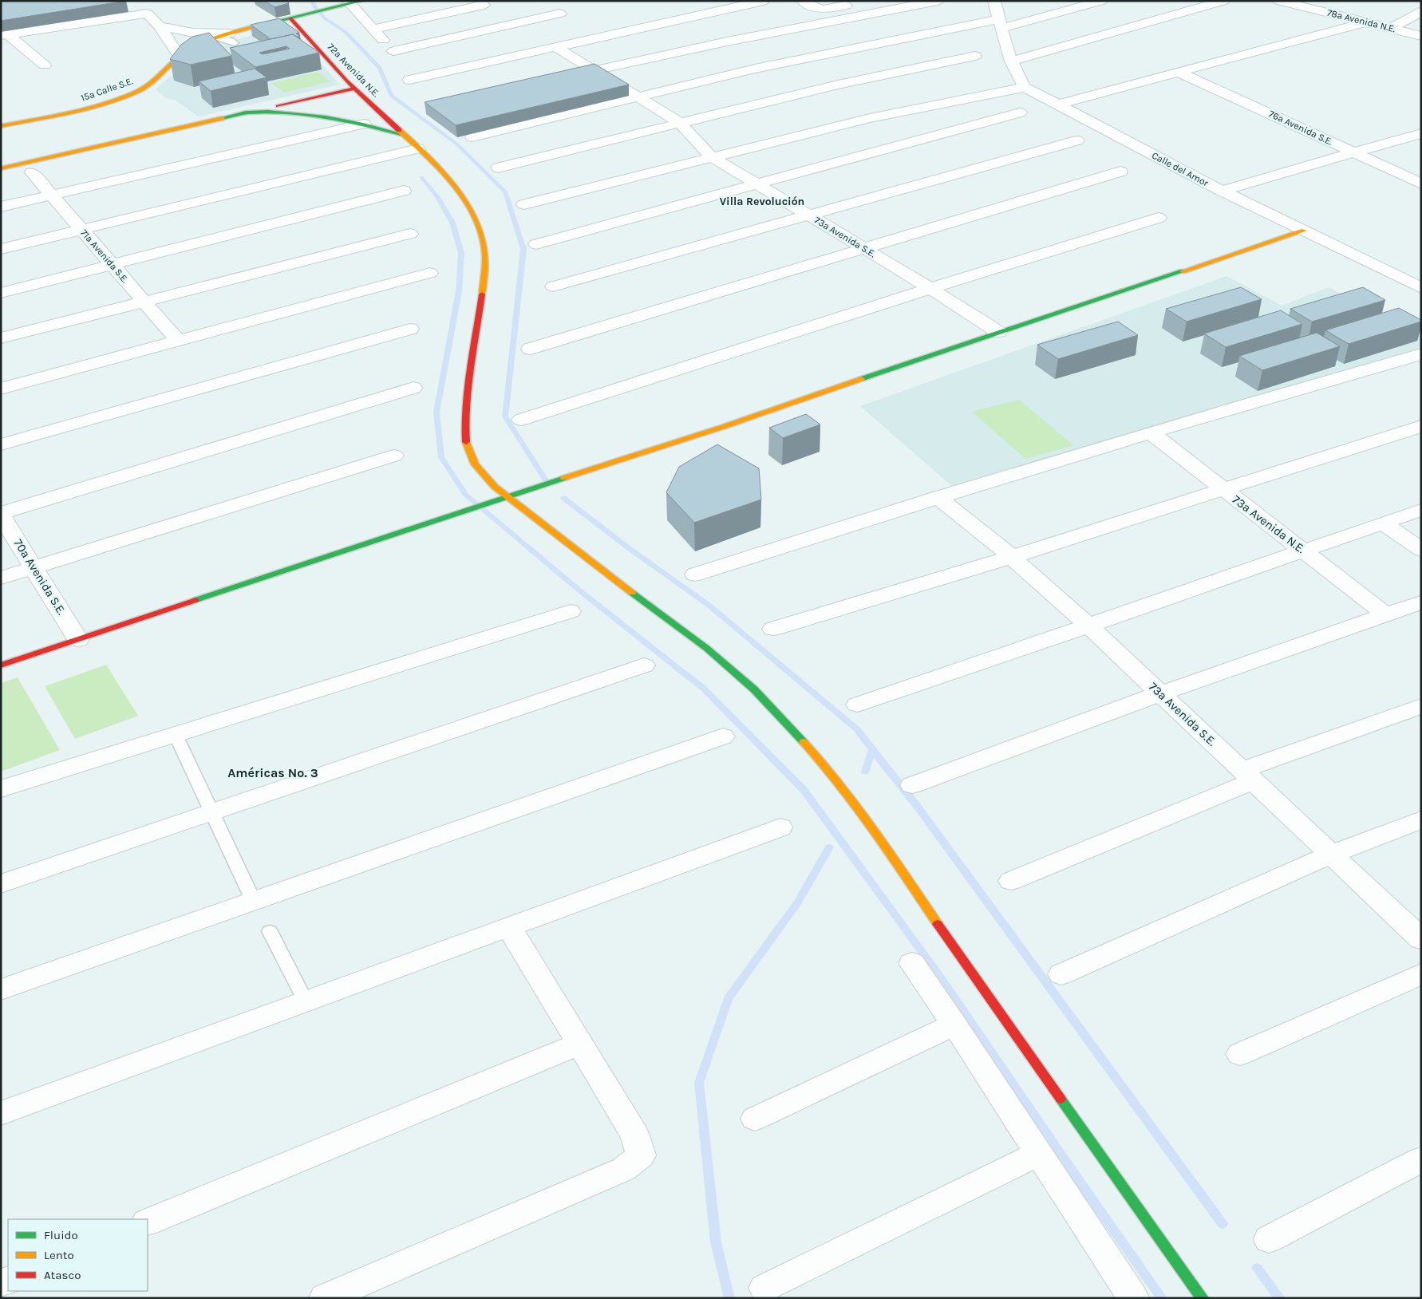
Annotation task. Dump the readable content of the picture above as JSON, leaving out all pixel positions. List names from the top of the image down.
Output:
{
  "streets": {
    "street": [
      "78a Avenida N.E.",
      "72a Avenida N.E.",
      "15a Calle S.E.",
      "76a Avenida S.E.",
      "Calle del Amor",
      "73a Avenida S.E.",
      "71a Avenida S.E.",
      "73a Avenida N.E.",
      "70a Avenida S.E."
    ]
  },
  "crossings": [
    ["72a Avenida N.E.", "15a Calle S.E."]
  ],
  "districts": ["Villa Revolución", "Américas No. 3"],
  "legend": ["Fluido", "Lento", "Atasco"]
}
